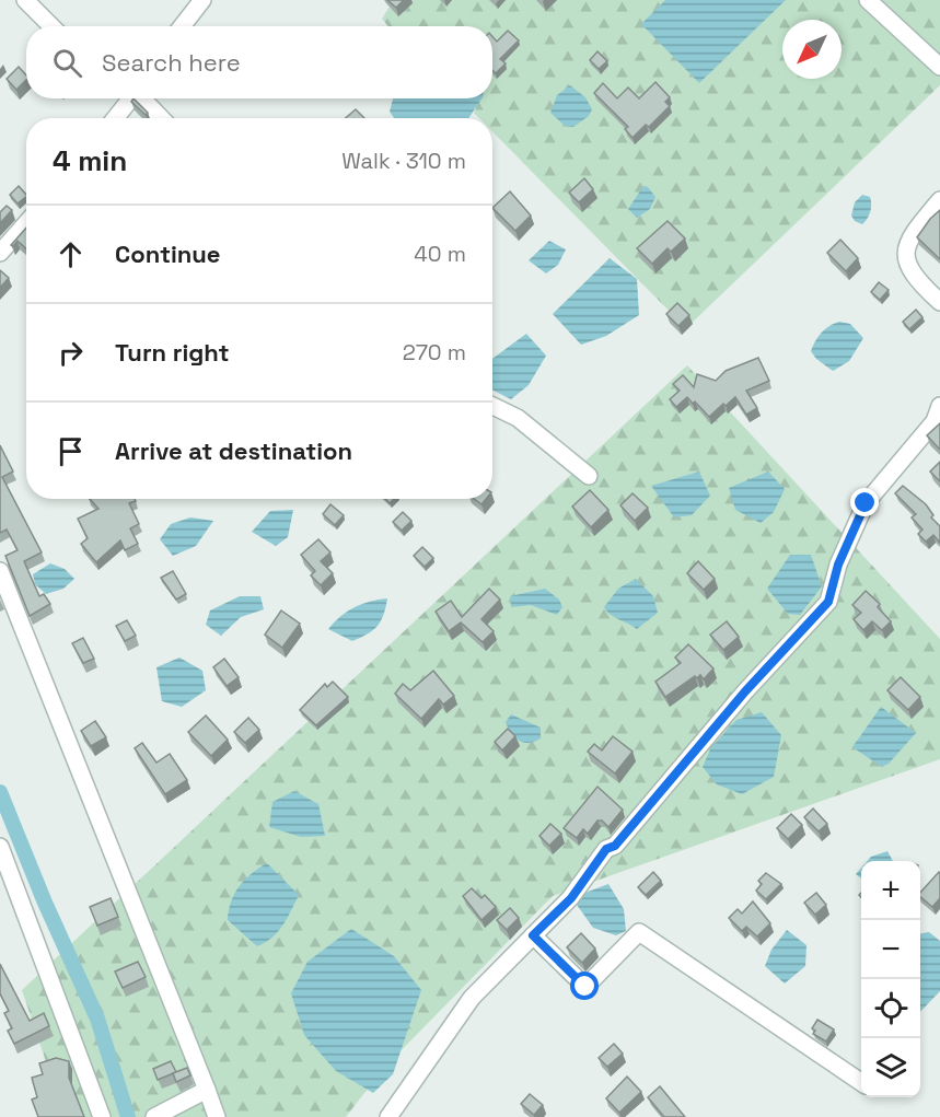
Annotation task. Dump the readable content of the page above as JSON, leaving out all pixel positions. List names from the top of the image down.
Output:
{
  "north": "bottom left",
  "page": {
    "search": "Search here",
    "heading": ["4 min", "Walk · 310 m"],
    "list": [
      ["Continue", "40 m"],
      ["Turn right", "270 m"],
      "Arrive at destination"
    ],
    "map_buttons": ["+", "−"]
  }
}
